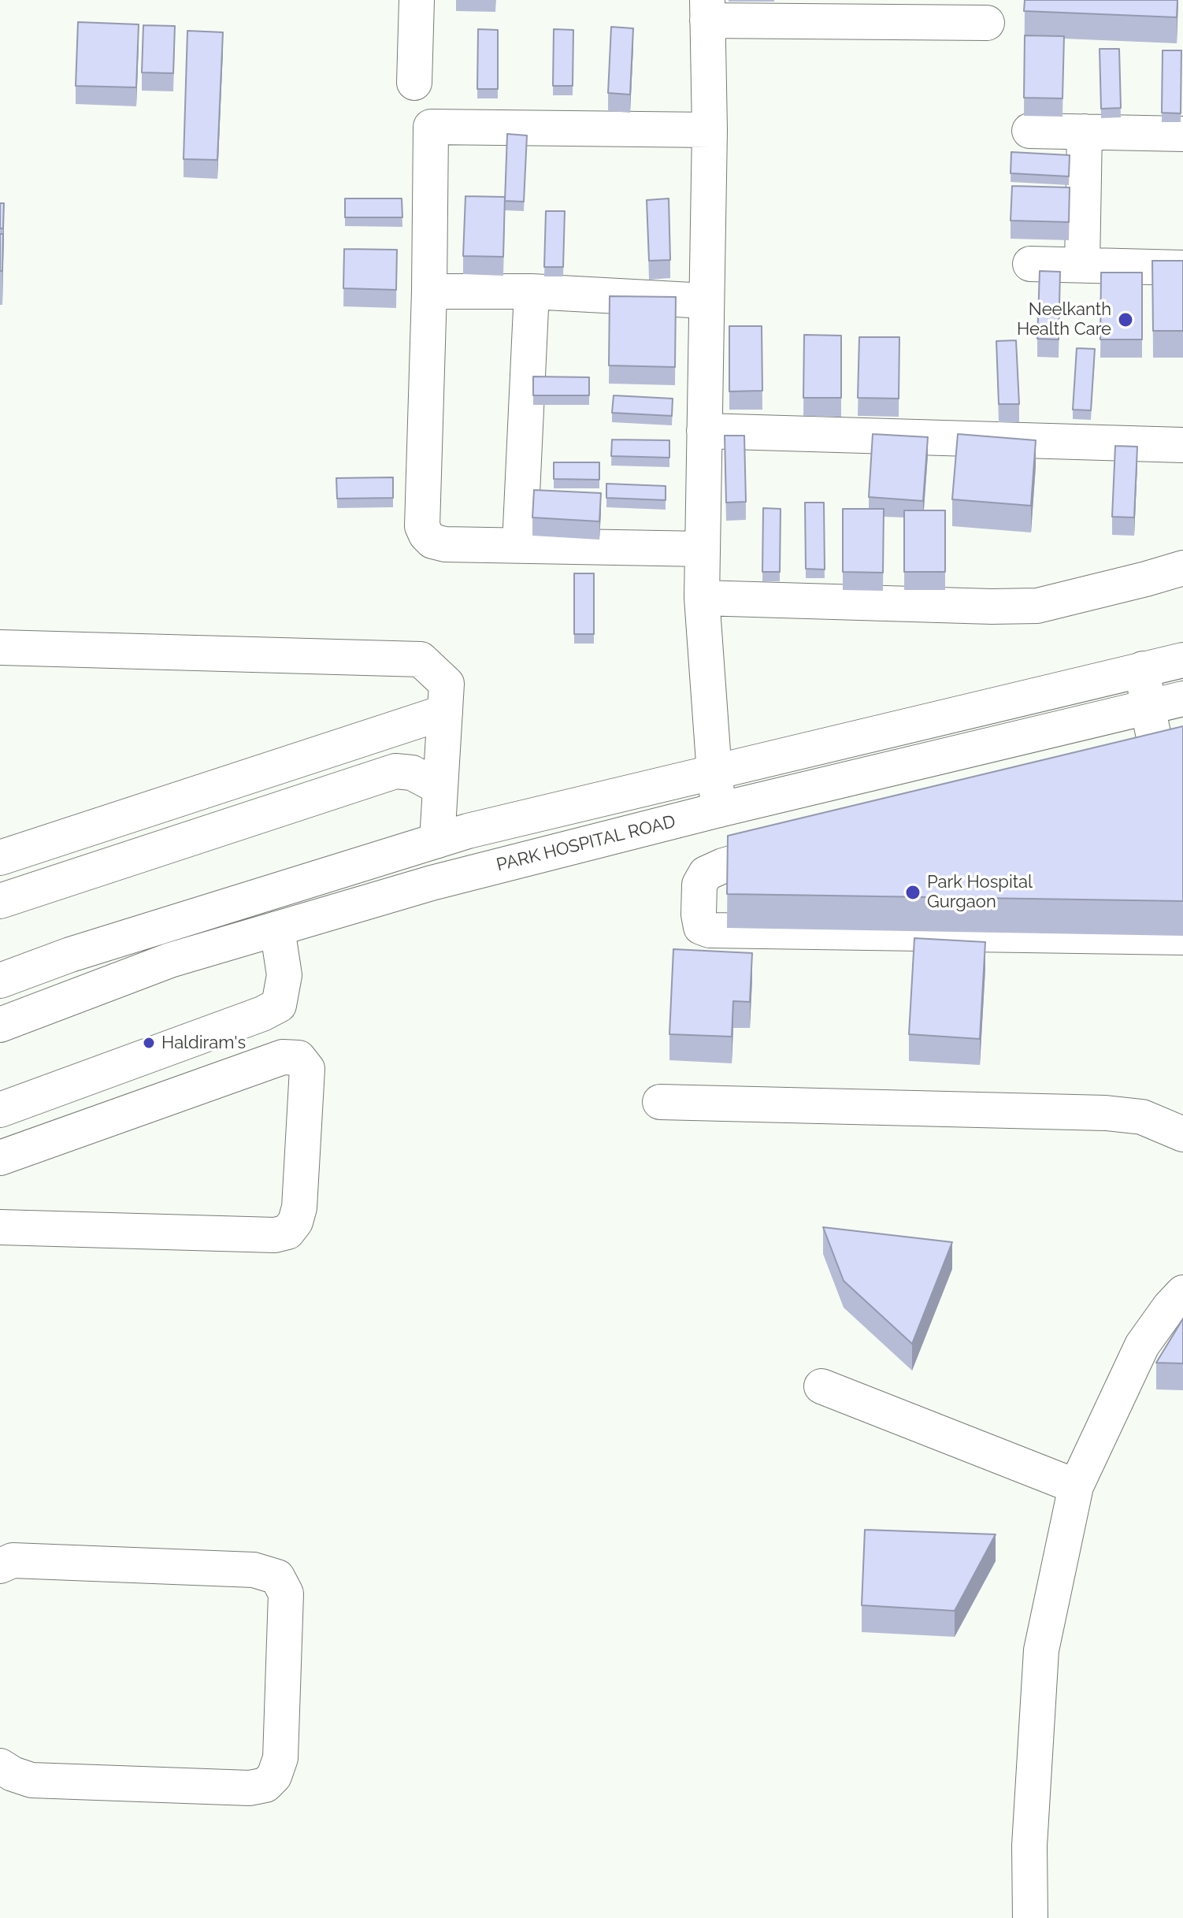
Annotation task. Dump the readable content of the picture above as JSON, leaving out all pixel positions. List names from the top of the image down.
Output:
{
  "streets": {
    "street": ["PARK HOSPITAL ROAD"]
  },
  "places": ["Neelkanth Health Care", "Park Hospital Gurgaon", "Haldiram's"]
}
